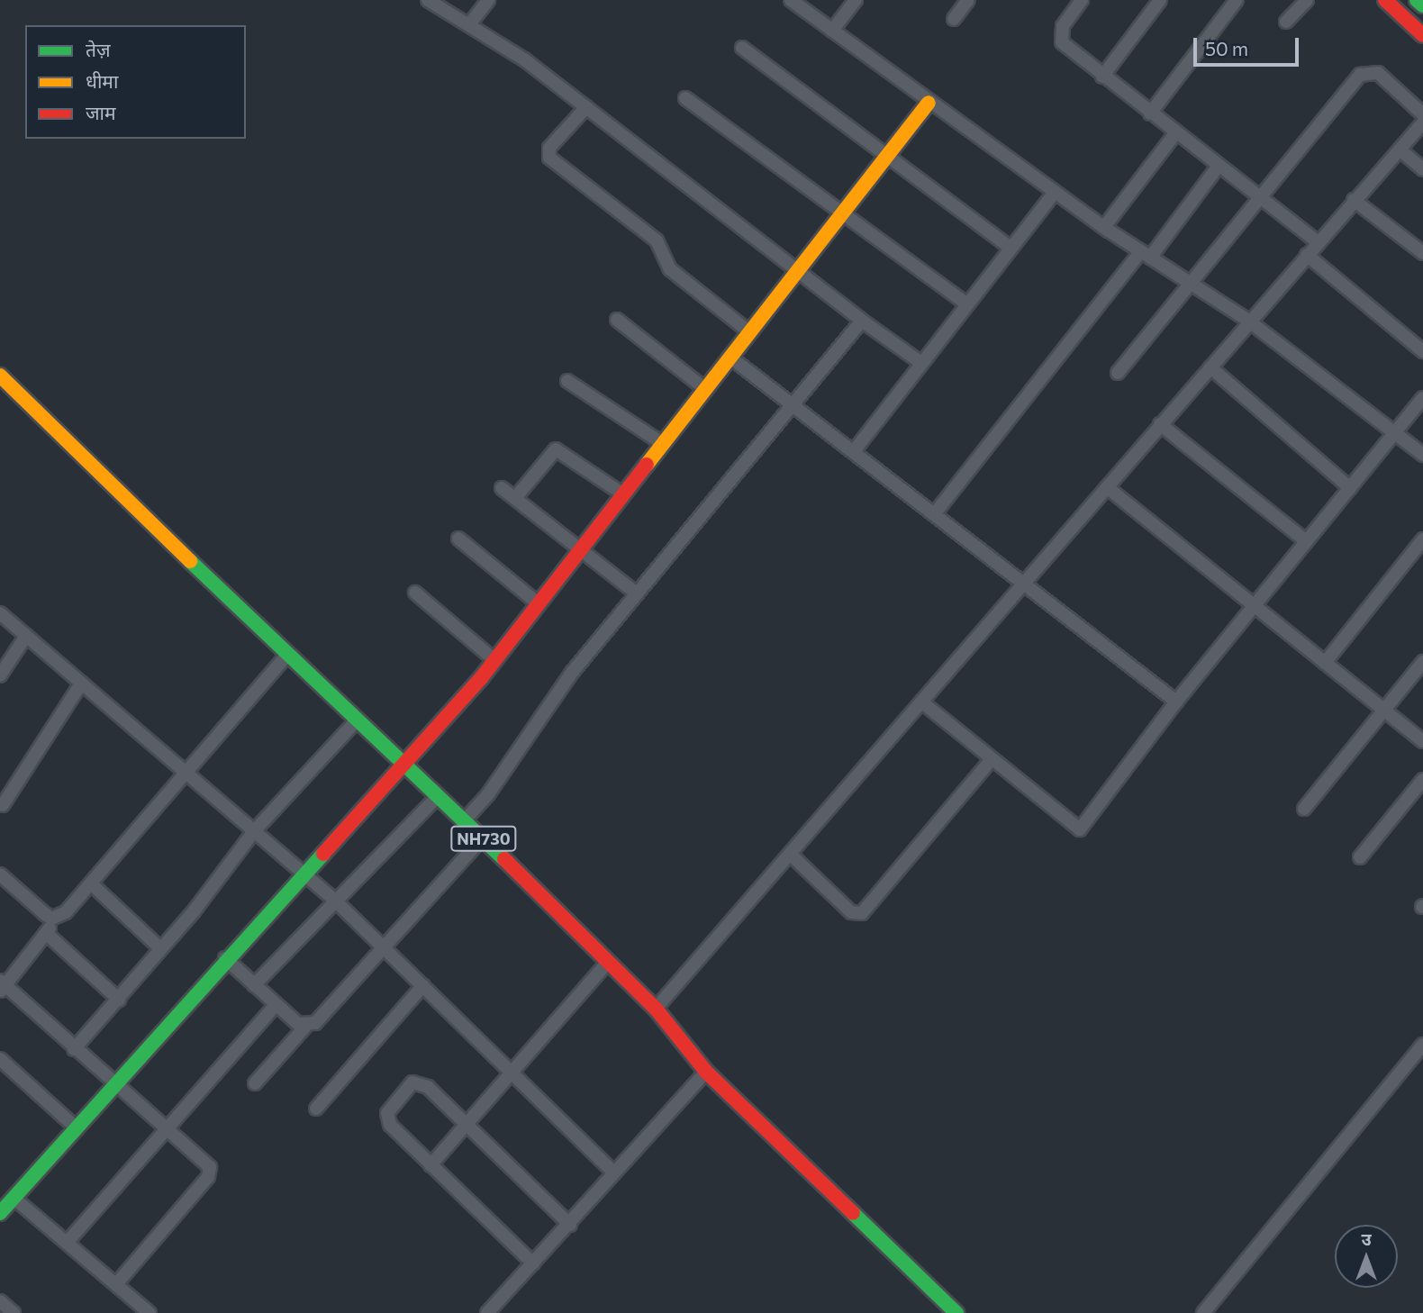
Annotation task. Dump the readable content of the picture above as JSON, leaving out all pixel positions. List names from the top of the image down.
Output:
{
  "streets": {
    "main road": ["NH730"]
  },
  "legend": ["तेज़", "धीमा", "जाम"],
  "scale_bar": "50 m",
  "north": "top"
}
